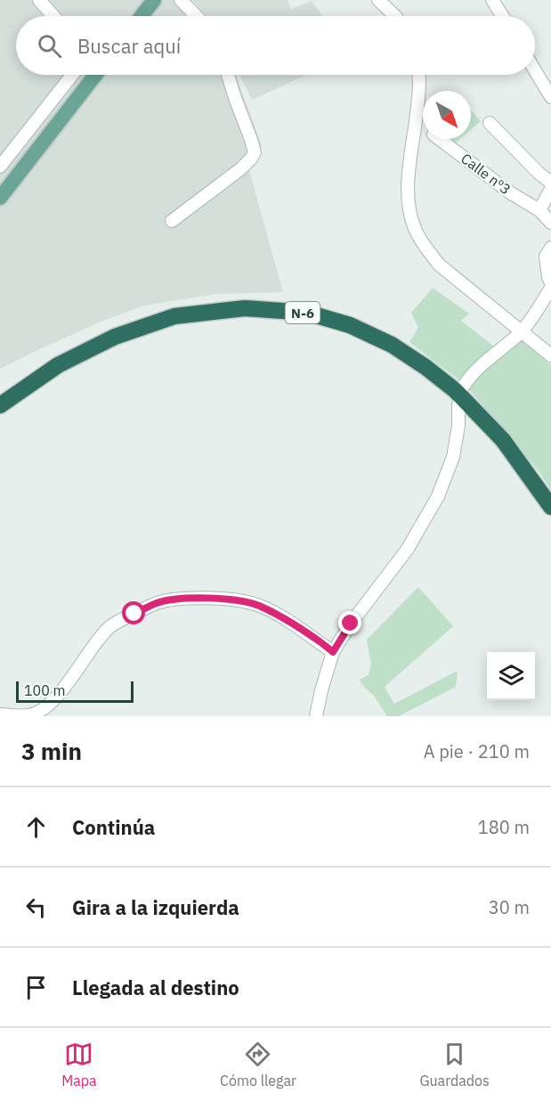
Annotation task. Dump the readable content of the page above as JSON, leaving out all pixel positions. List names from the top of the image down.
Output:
{
  "streets": {
    "highway": ["N-6"],
    "street": ["Calle nº3"]
  },
  "scale_bar": "100 m",
  "north": "bottom right",
  "page": {
    "search": "Buscar aquí",
    "scale": "100 m",
    "heading": ["3 min", "A pie · 210 m"],
    "list": [
      ["Continúa", "180 m"],
      ["Gira a la izquierda", "30 m"],
      "Llegada al destino"
    ],
    "nav": ["Mapa", "Cómo llegar", "Guardados"]
  }
}
